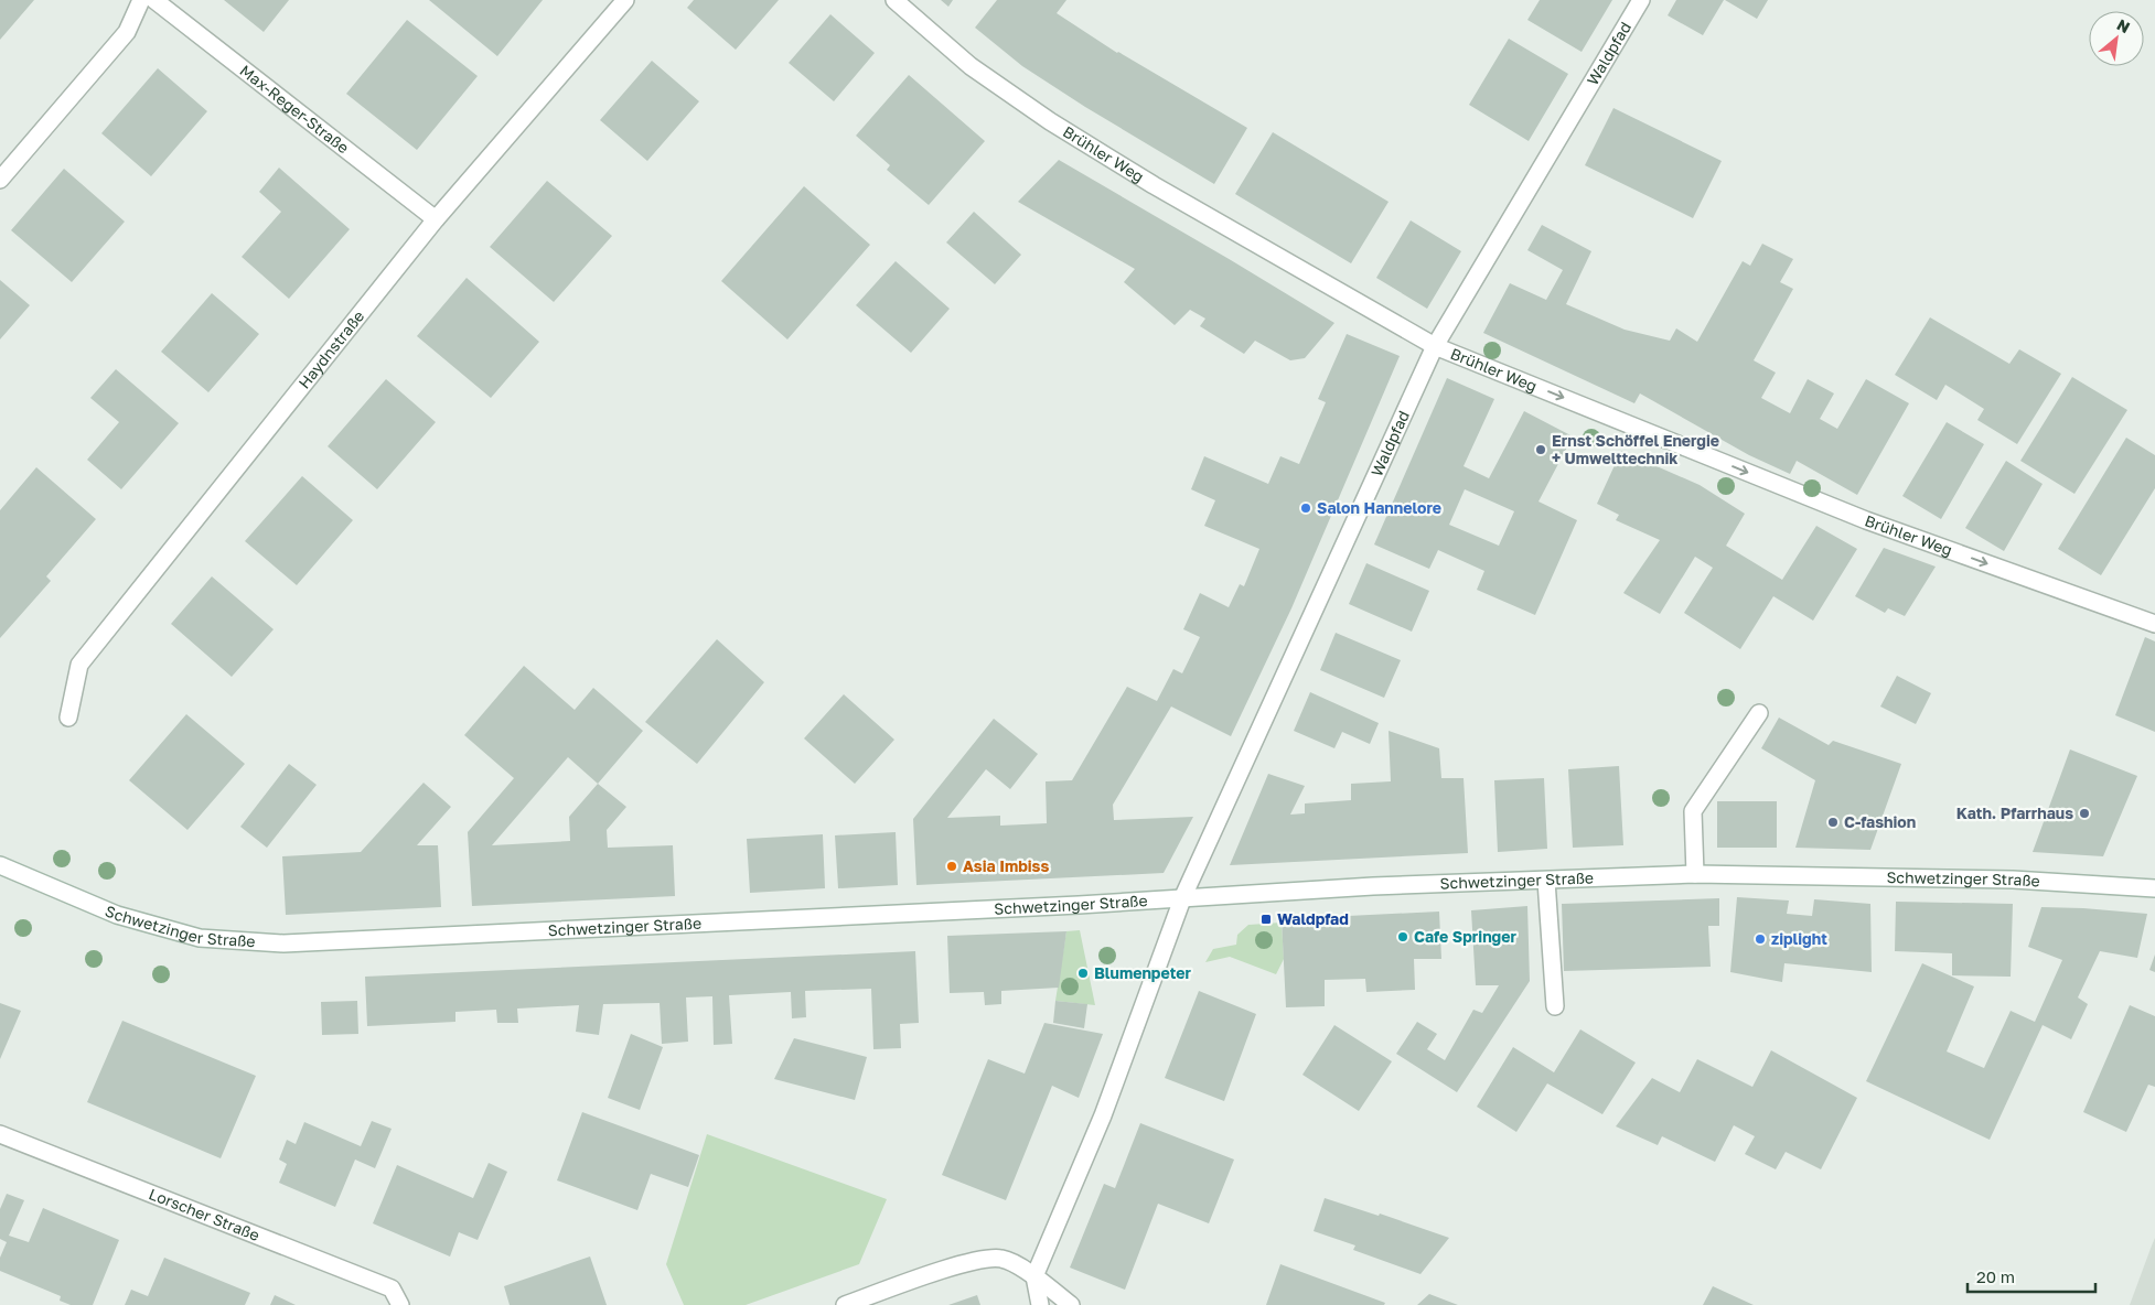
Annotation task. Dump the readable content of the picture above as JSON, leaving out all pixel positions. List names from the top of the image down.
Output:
{
  "streets": {
    "street": [
      "Waldpfad",
      "Max-Reger-Straße",
      "Brühler Weg",
      "Haydnstraße",
      "Schwetzinger Straße",
      "Lorscher Straße"
    ]
  },
  "crossings": [
    ["Waldpfad", "Brühler Weg"],
    ["Waldpfad", "Schwetzinger Straße"],
    ["Max-Reger-Straße", "Haydnstraße"]
  ],
  "one_way": ["Brühler Weg"],
  "places": {
    "other": [
      "Ernst Schöffel Energie + Umwelttechnik",
      "Salon Hannelore",
      "Kath. Pfarrhaus",
      "C-fashion",
      "Asia Imbiss",
      "Cafe Springer",
      "ziplight",
      "Blumenpeter"
    ],
    "transit": ["Waldpfad"]
  },
  "scale_bar": "20 m",
  "north": "top right"
}
